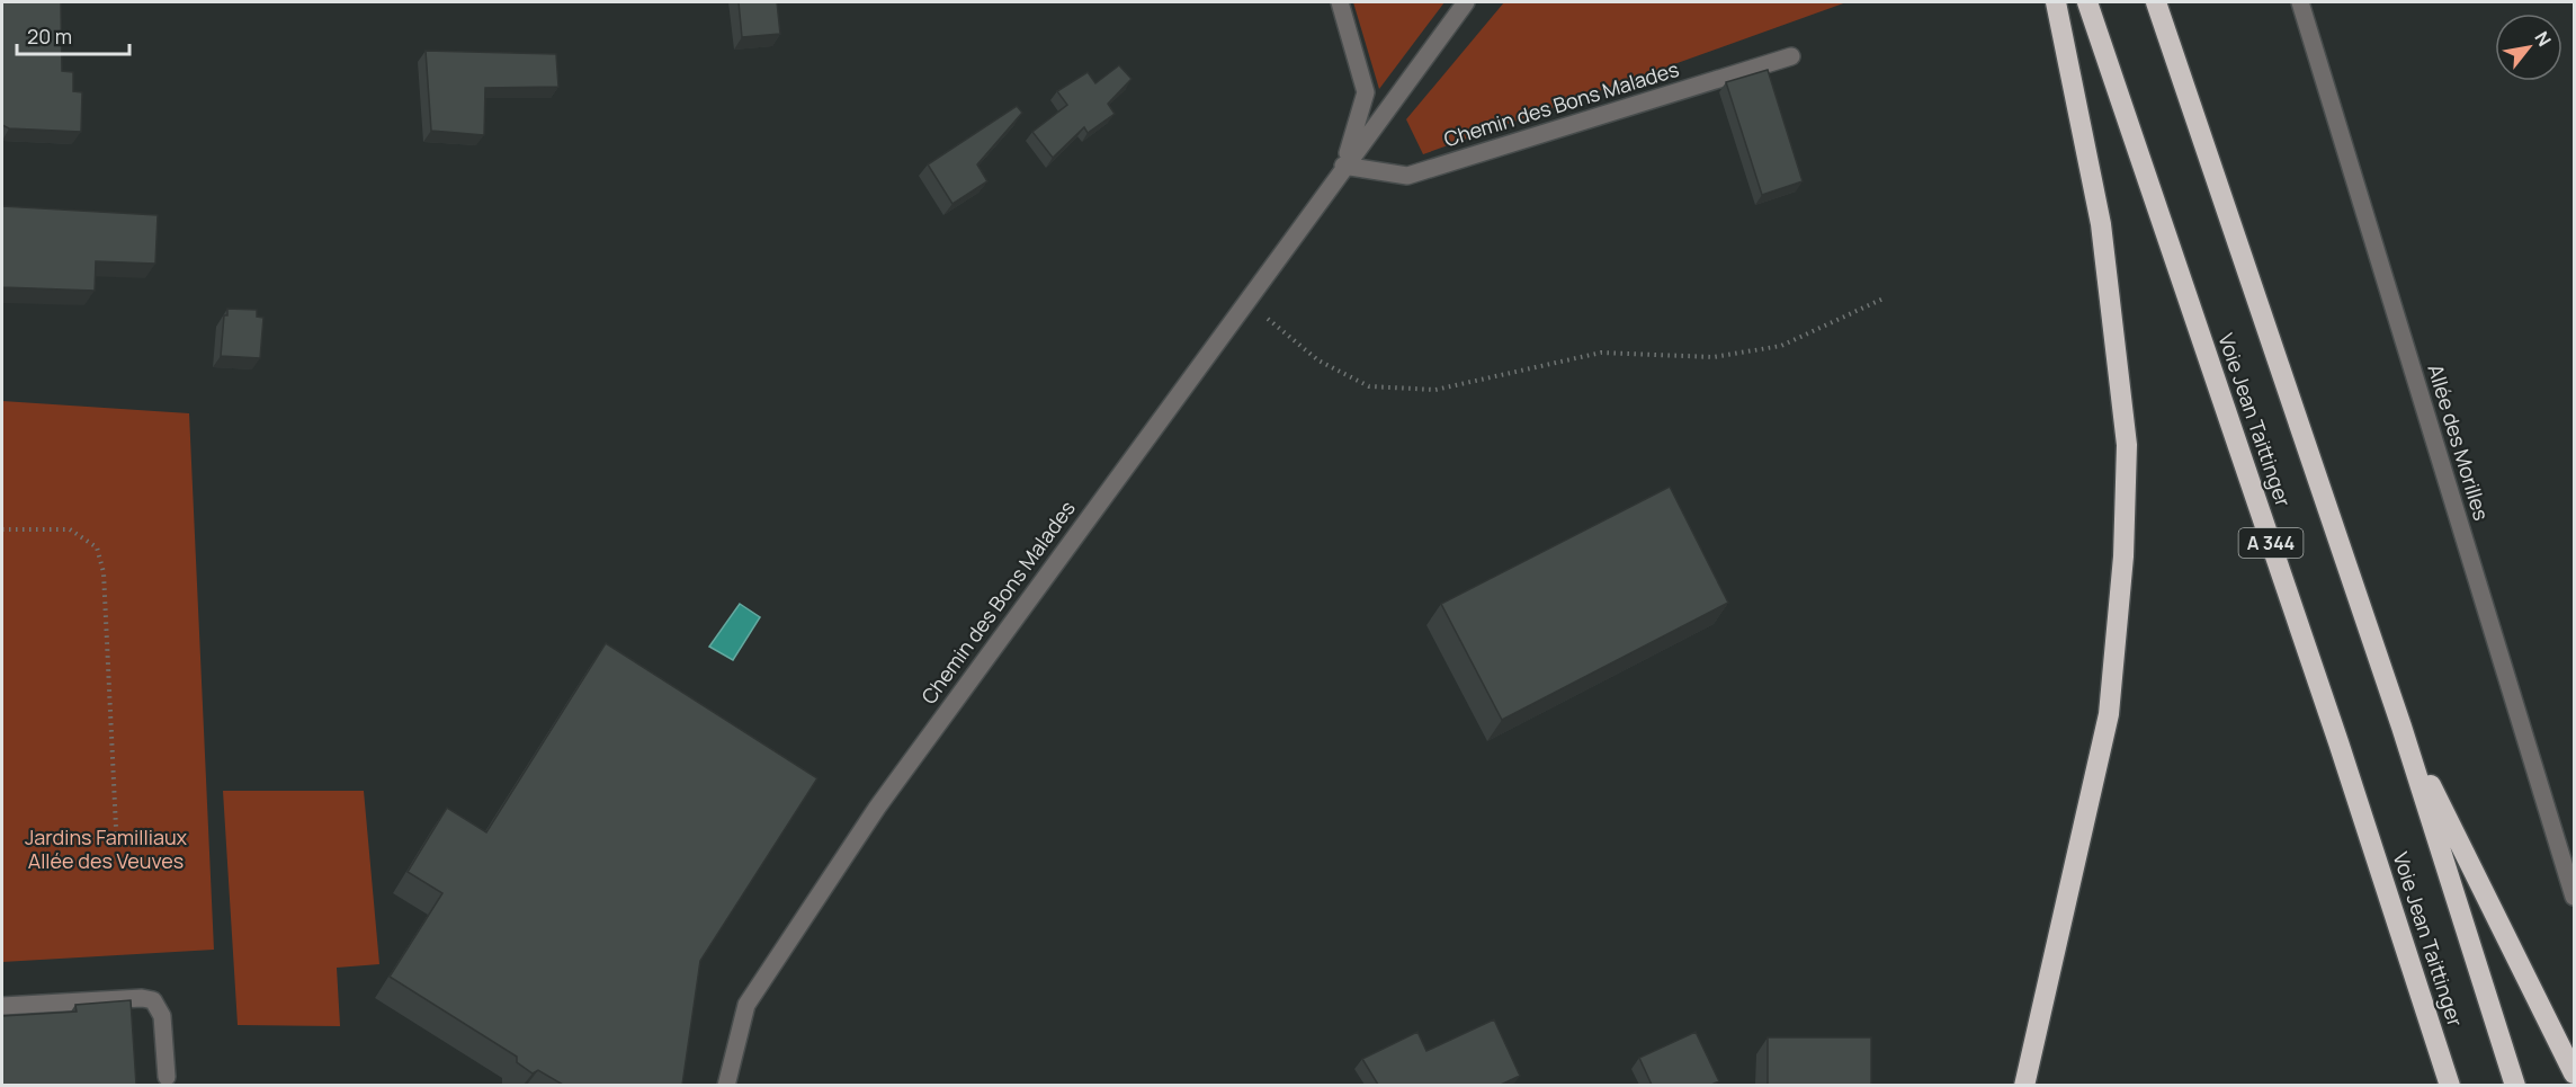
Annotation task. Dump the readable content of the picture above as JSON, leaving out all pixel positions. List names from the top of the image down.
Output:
{
  "streets": {
    "highway": ["Voie Jean Taittinger", "A 344"],
    "street": ["Chemin des Bons Malades", "Allée des Morilles"]
  },
  "parks": ["Jardins Familliaux Allée des Veuves"],
  "scale_bar": "20 m",
  "north": "top right"
}
